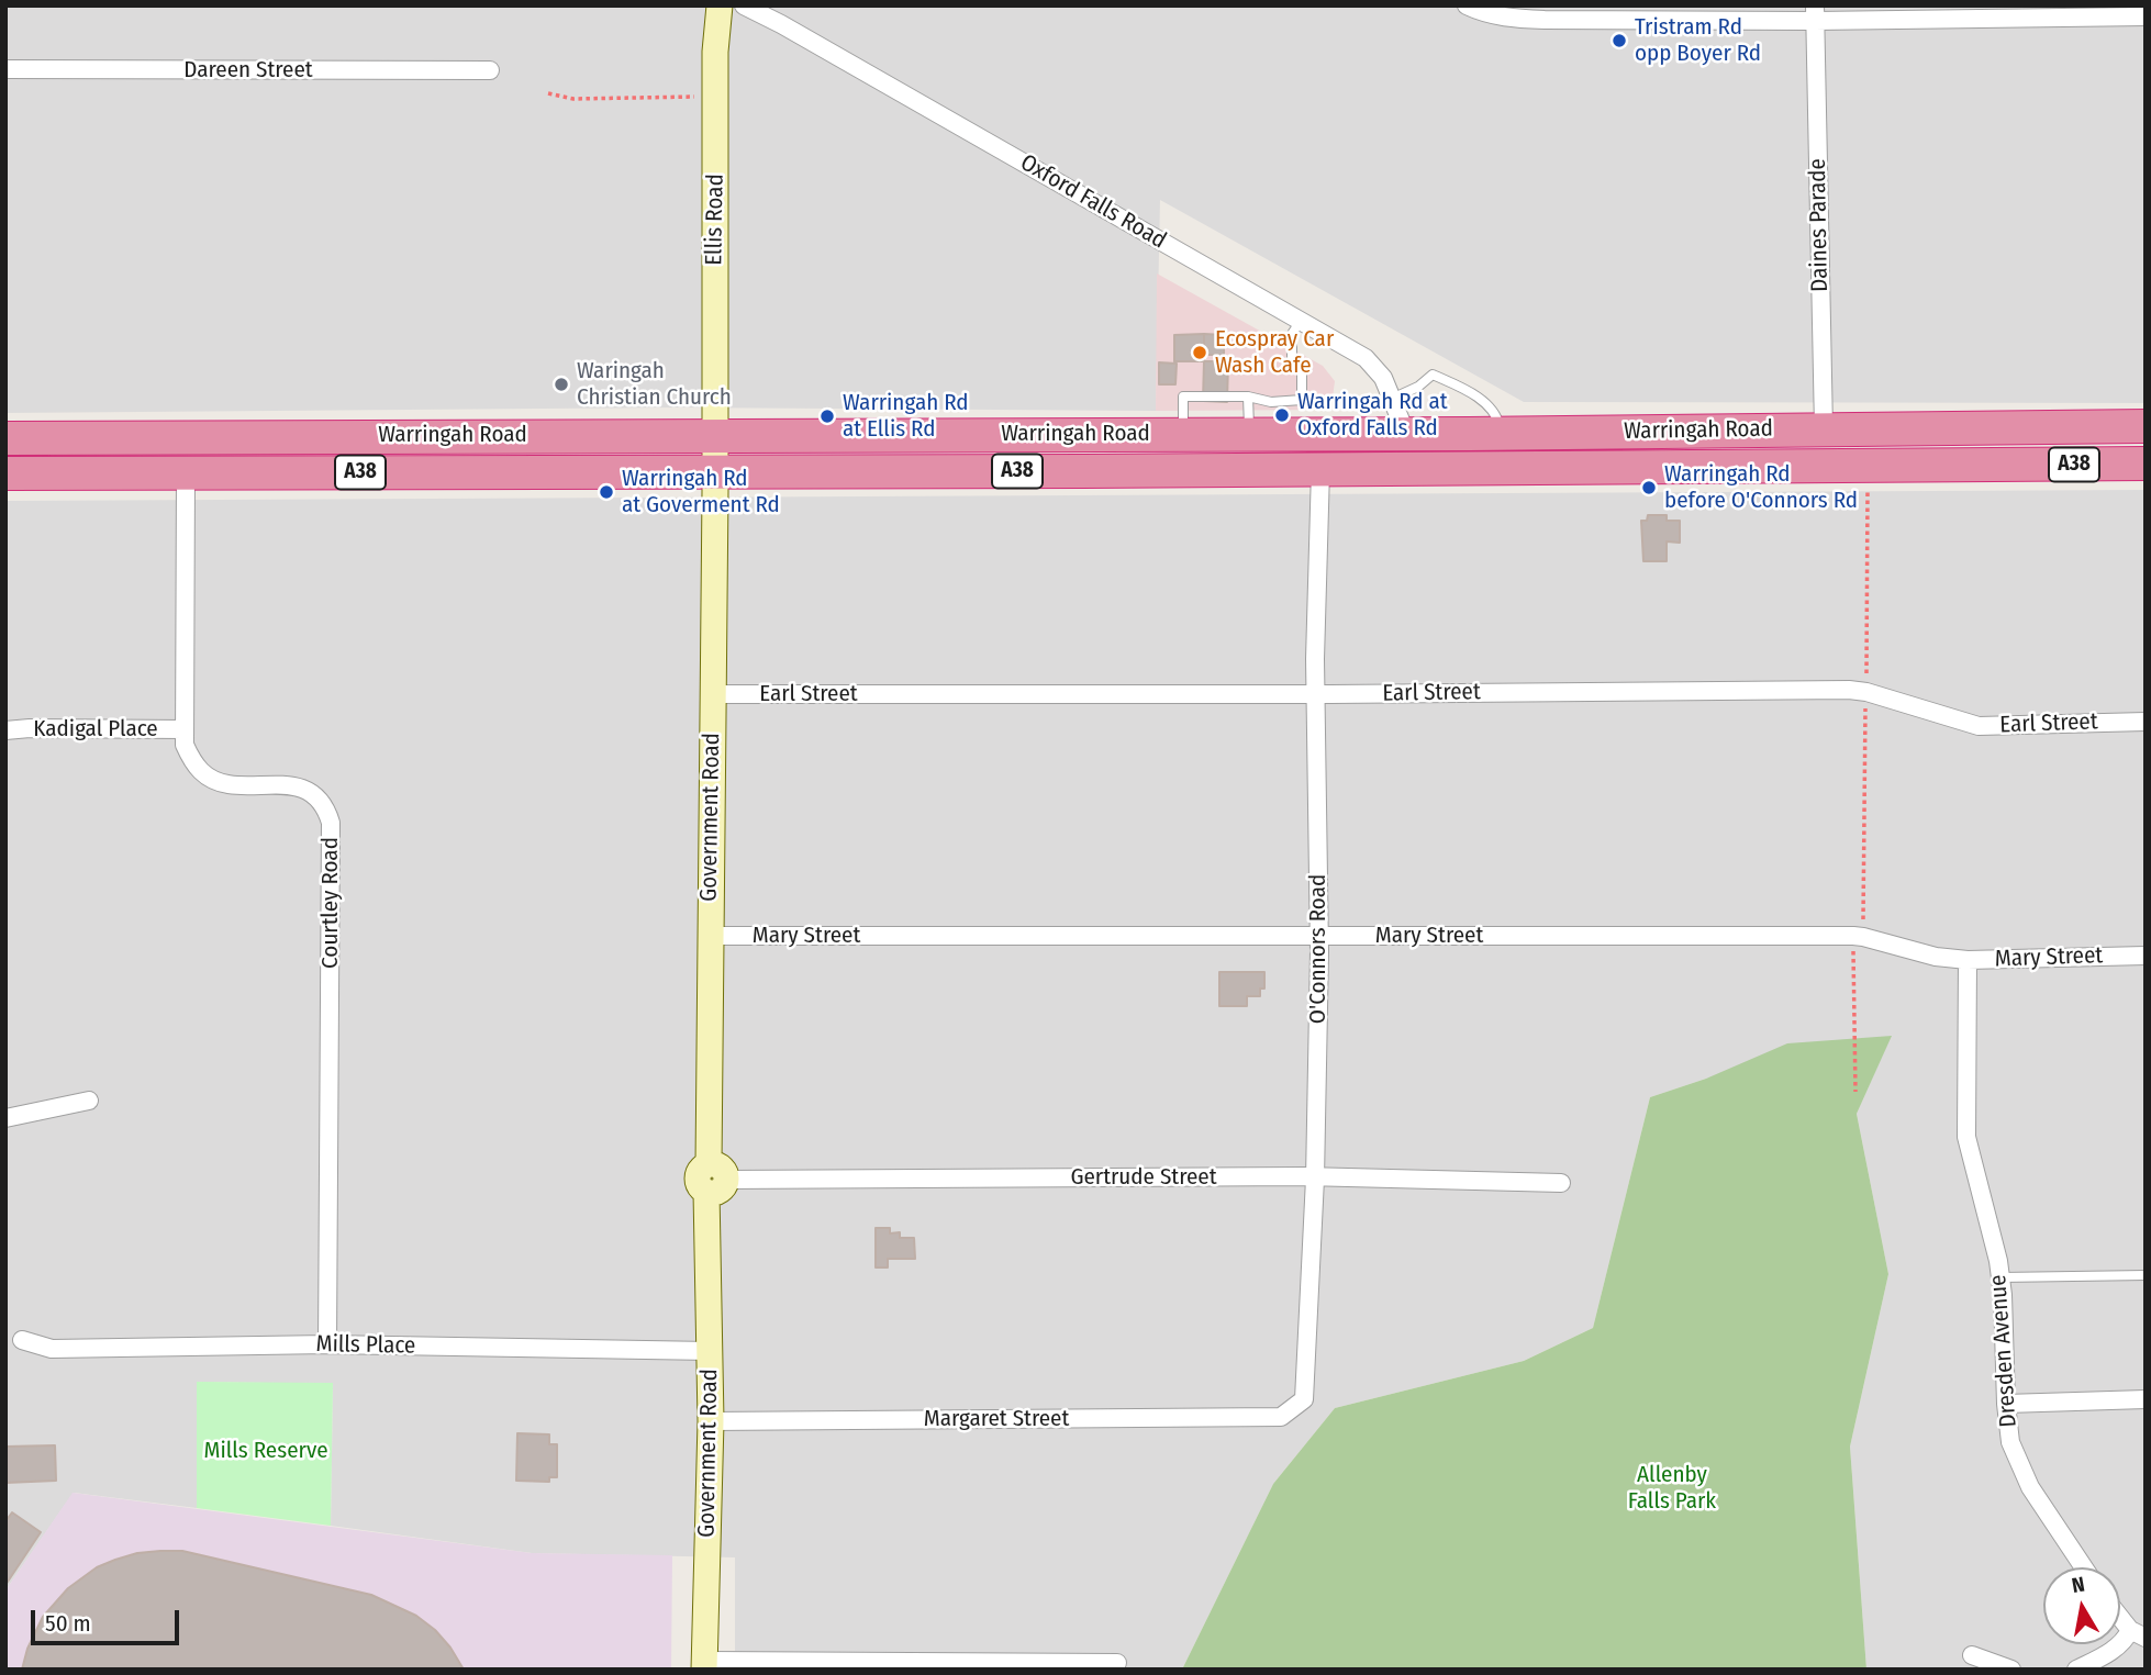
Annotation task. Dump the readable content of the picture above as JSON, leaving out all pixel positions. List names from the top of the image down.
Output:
{
  "streets": {
    "highway": ["Warringah Road", "A38"],
    "street": [
      "Dareen Street",
      "Oxford Falls Road",
      "Ellis Road",
      "Daines Parade",
      "Earl Street",
      "Kadigal Place",
      "Government Road",
      "Courtley Road",
      "Mary Street",
      "O'Connors Road",
      "Gertrude Street",
      "Mills Place",
      "Dresden Avenue",
      "Margaret Street"
    ]
  },
  "crossings": [
    ["Oxford Falls Road", "Warringah Road"],
    ["Ellis Road", "Warringah Road"],
    ["Ellis Road", "Government Road"],
    ["Daines Parade", "Warringah Road"],
    ["Warringah Road", "Government Road"],
    ["Warringah Road", "Courtley Road"],
    ["Warringah Road", "O'Connors Road"],
    ["Earl Street", "Government Road"],
    ["Earl Street", "O'Connors Road"],
    ["Kadigal Place", "Courtley Road"],
    ["Government Road", "Mary Street"],
    ["Government Road", "Gertrude Street"],
    ["Government Road", "Mills Place"],
    ["Government Road", "Margaret Street"],
    ["Courtley Road", "Mills Place"],
    ["Mary Street", "O'Connors Road"],
    ["Mary Street", "Dresden Avenue"],
    ["O'Connors Road", "Gertrude Street"],
    ["O'Connors Road", "Margaret Street"]
  ],
  "parks": ["Mills Reserve", "Allenby Falls Park"],
  "places": [
    "Tristram Rd opp Boyer Rd",
    "Ecospray Car Wash Cafe",
    "Waringah Christian Church",
    "Warringah Rd at Oxford Falls Rd",
    "Warringah Rd at Ellis Rd",
    "Warringah Rd before O'Connors Rd",
    "Warringah Rd at Goverment Rd"
  ],
  "scale_bar": "50 m",
  "north": "top"
}
